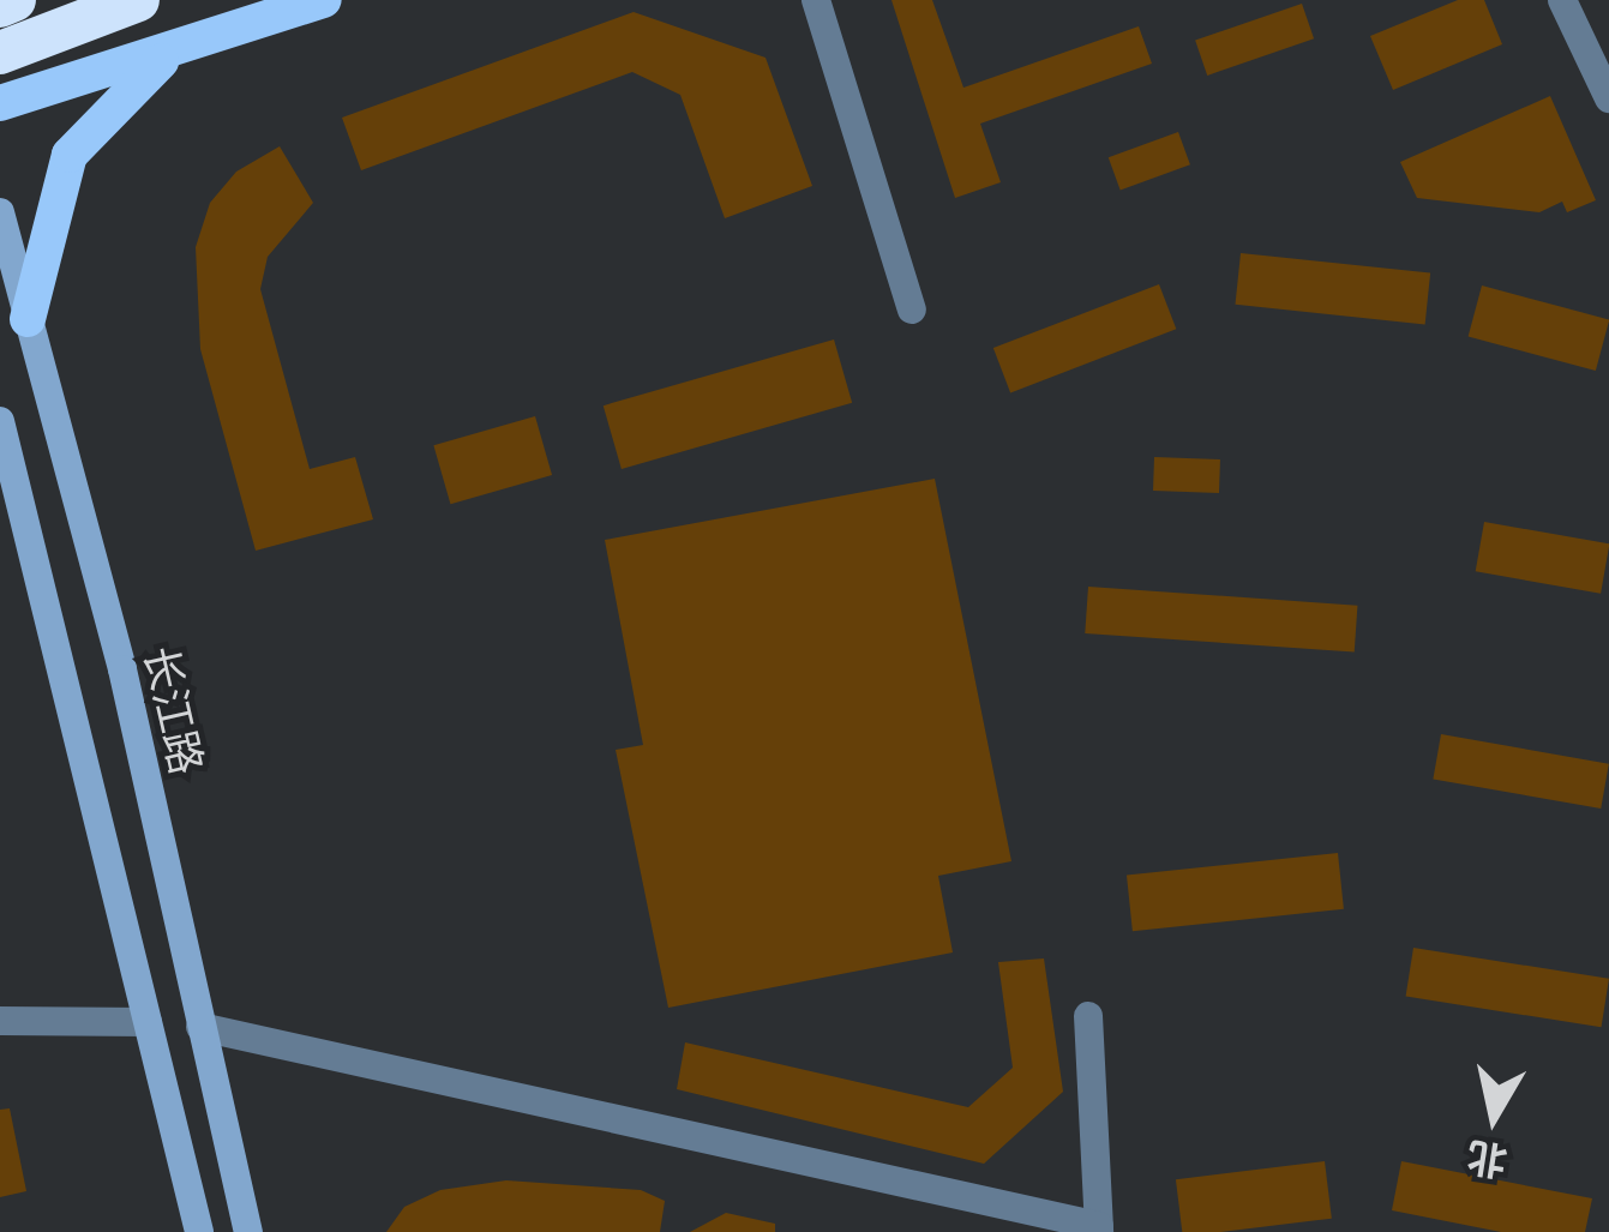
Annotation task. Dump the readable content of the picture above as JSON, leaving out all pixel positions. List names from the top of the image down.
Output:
{
  "streets": {
    "main road": ["长江路"]
  },
  "north": "bottom"
}
